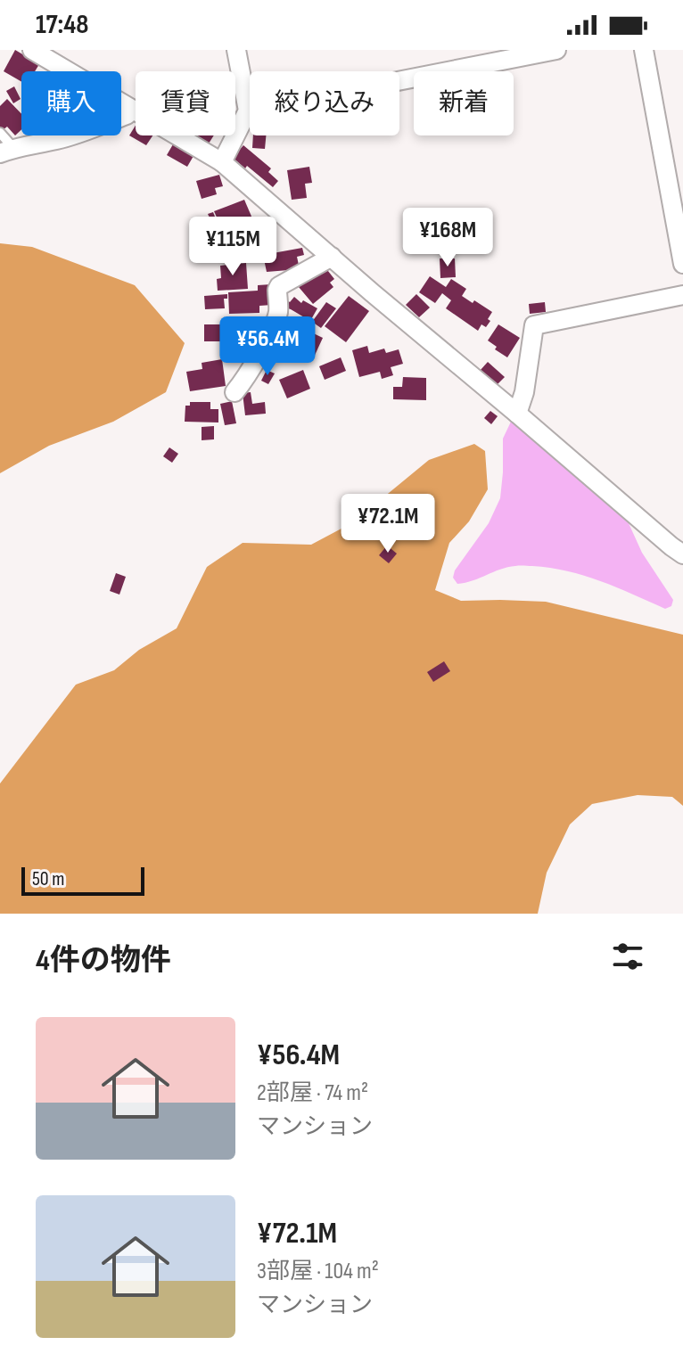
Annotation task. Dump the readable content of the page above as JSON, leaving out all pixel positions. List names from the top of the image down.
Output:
{
  "scale_bar": "50 m",
  "page": {
    "status": "17:48",
    "chip": [
      "購入",
      "賃貸",
      "絞り込み",
      "新着"
    ],
    "price": [
      "¥168M",
      "¥115M",
      "¥56.4M",
      "¥72.1M"
    ],
    "scale": "50 m",
    "heading": "4件の物件",
    "list": [
      {
        "name": "¥56.4M",
        "note": "2部屋 · 74 m² · マンション"
      },
      {
        "name": "¥72.1M",
        "note": "3部屋 · 104 m² · マンション"
      }
    ]
  }
}
